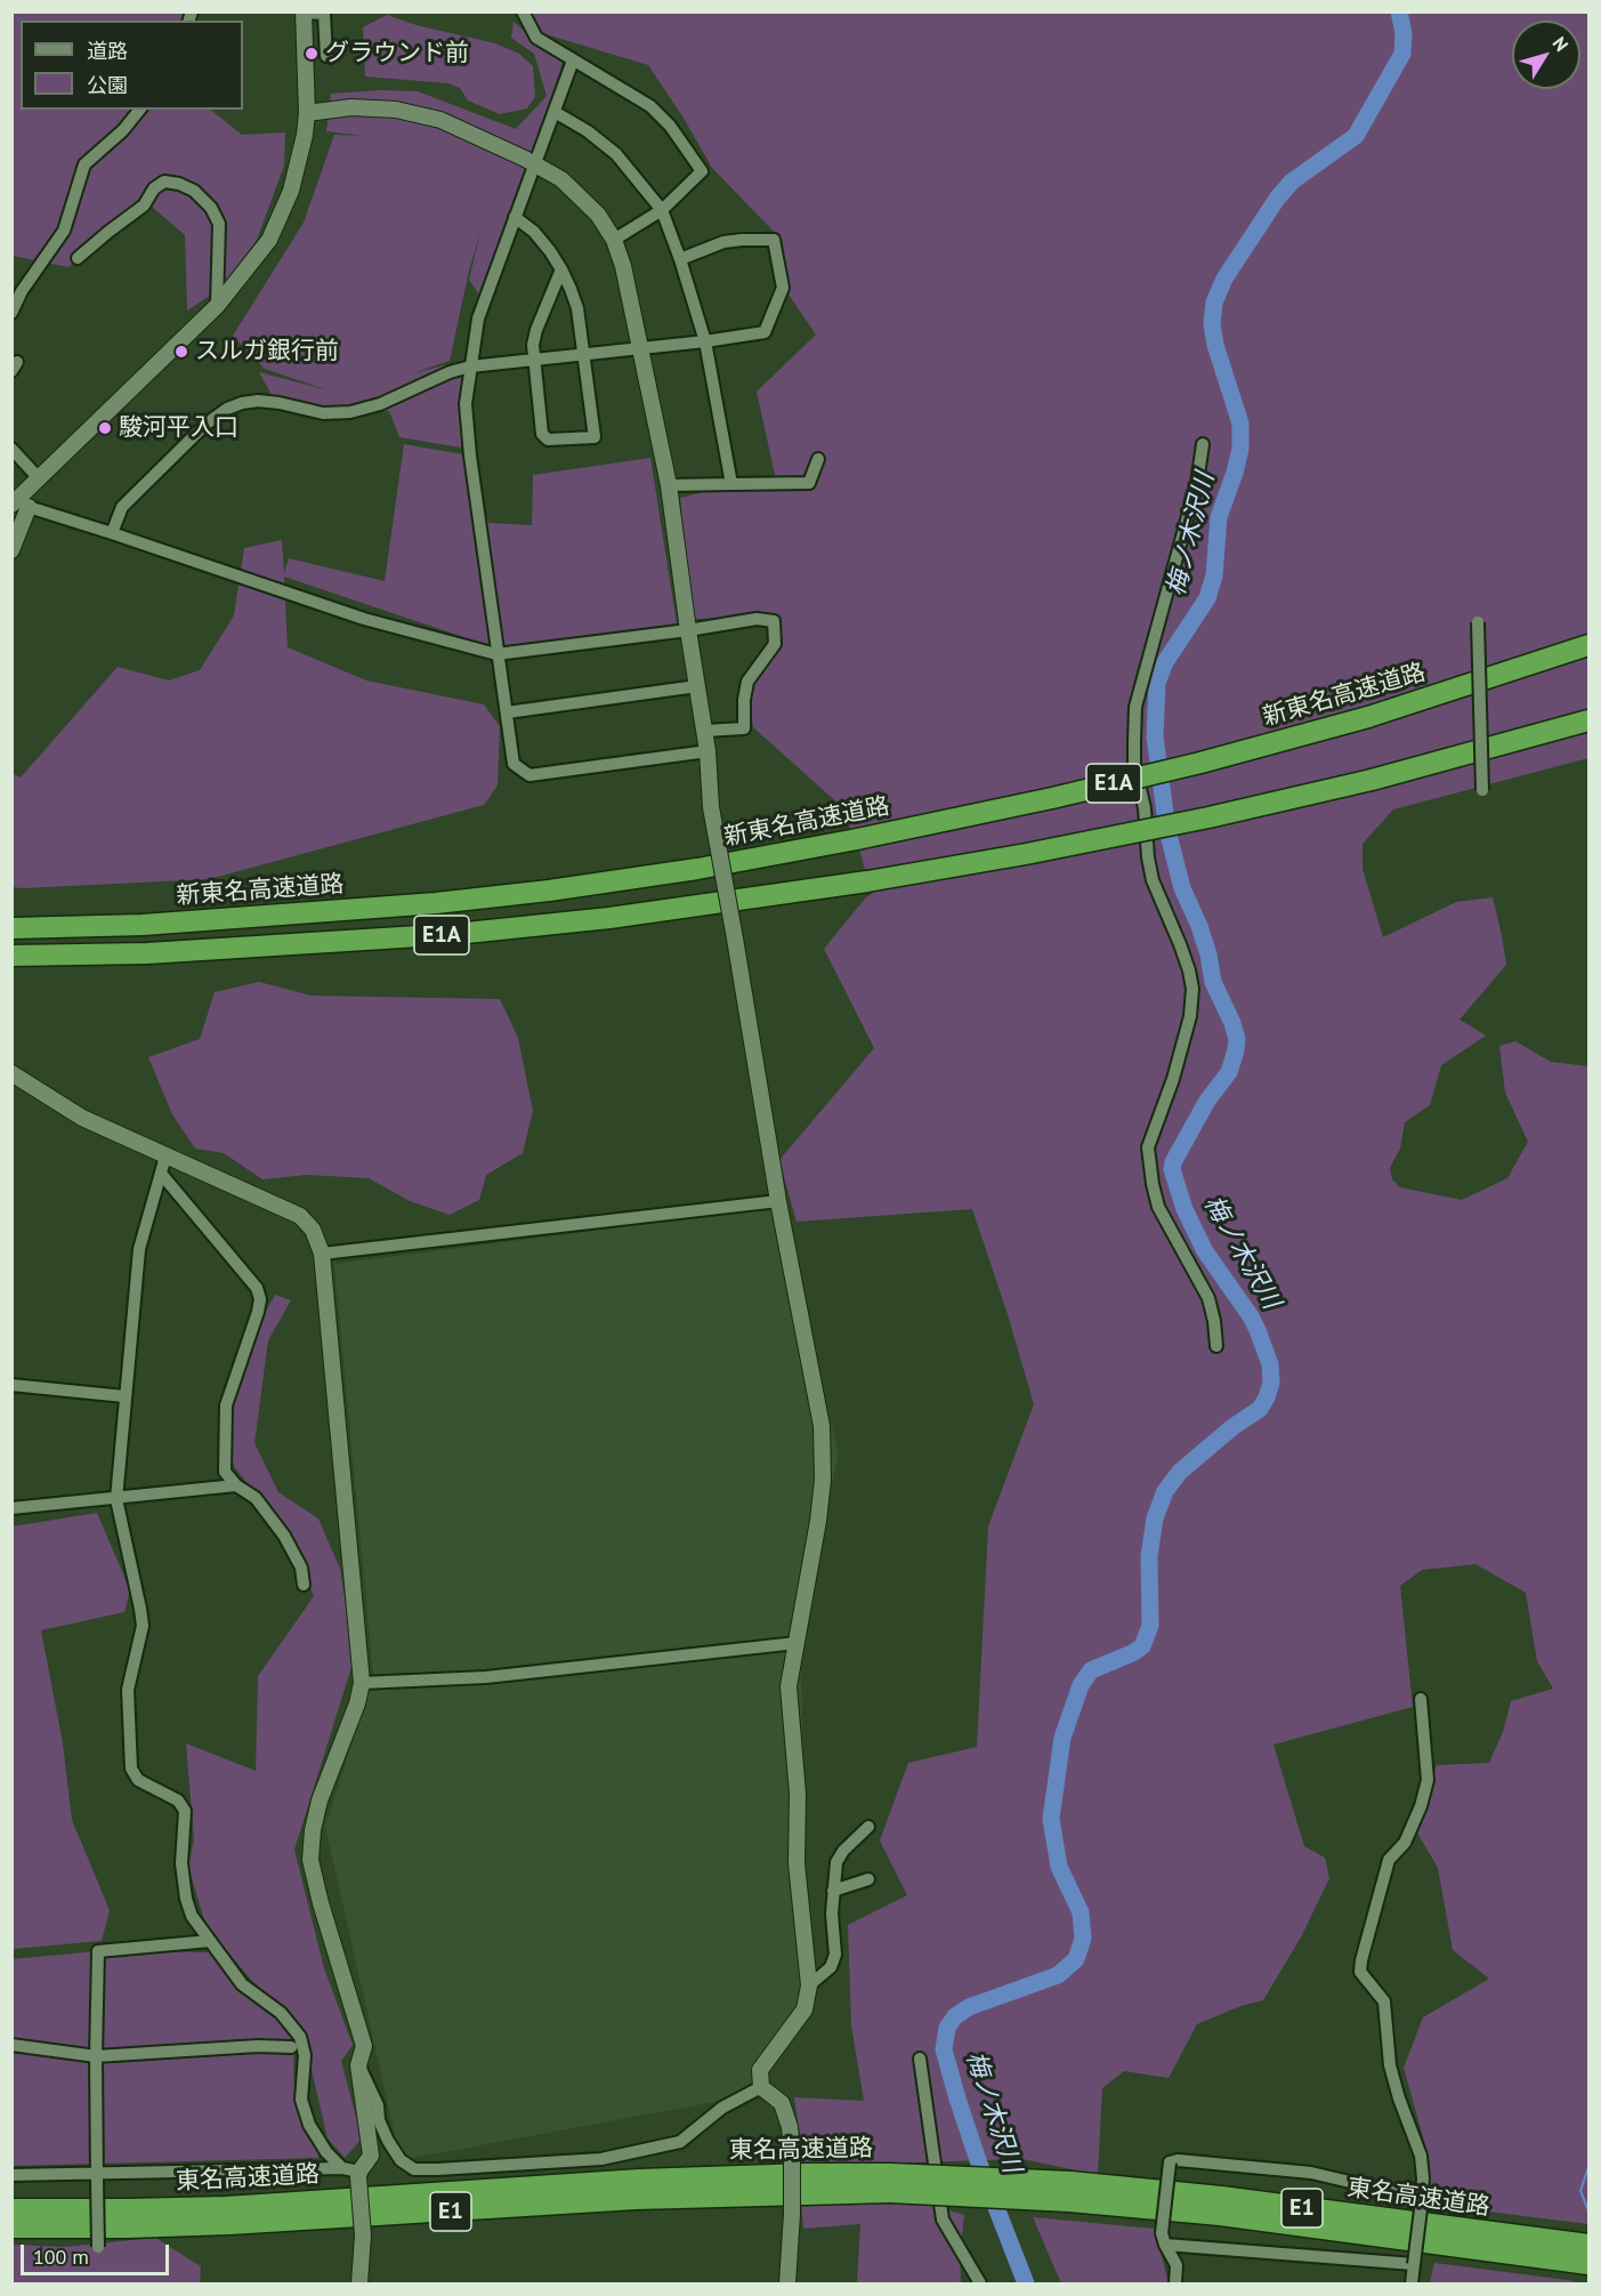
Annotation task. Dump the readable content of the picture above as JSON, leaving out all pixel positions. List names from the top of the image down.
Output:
{
  "streets": {
    "highway": [
      "新東名高速道路",
      "E1A",
      "東名高速道路",
      "E1"
    ]
  },
  "water": ["梅ノ木沢川"],
  "places": ["グラウンド前", "スルガ銀行前", "駿河平入口"],
  "legend": ["道路", "公園"],
  "scale_bar": "100 m",
  "north": "top right"
}
